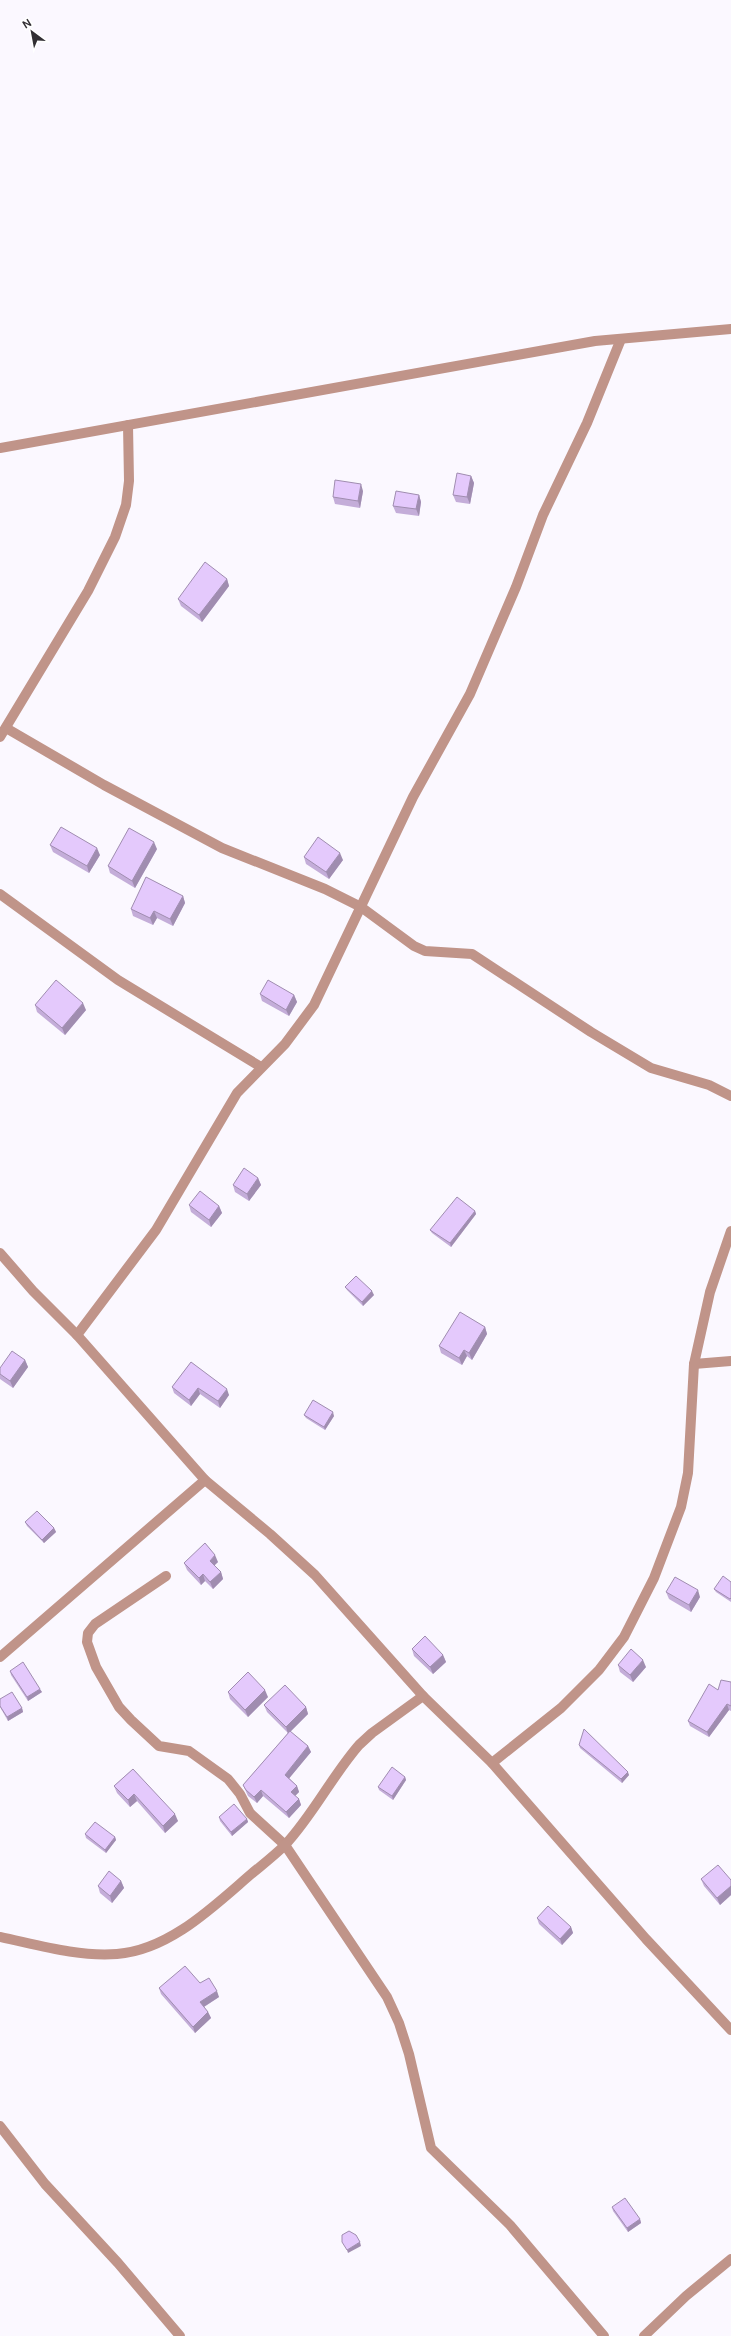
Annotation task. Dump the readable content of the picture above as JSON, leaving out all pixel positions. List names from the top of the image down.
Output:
{
  "north": "top left"
}
